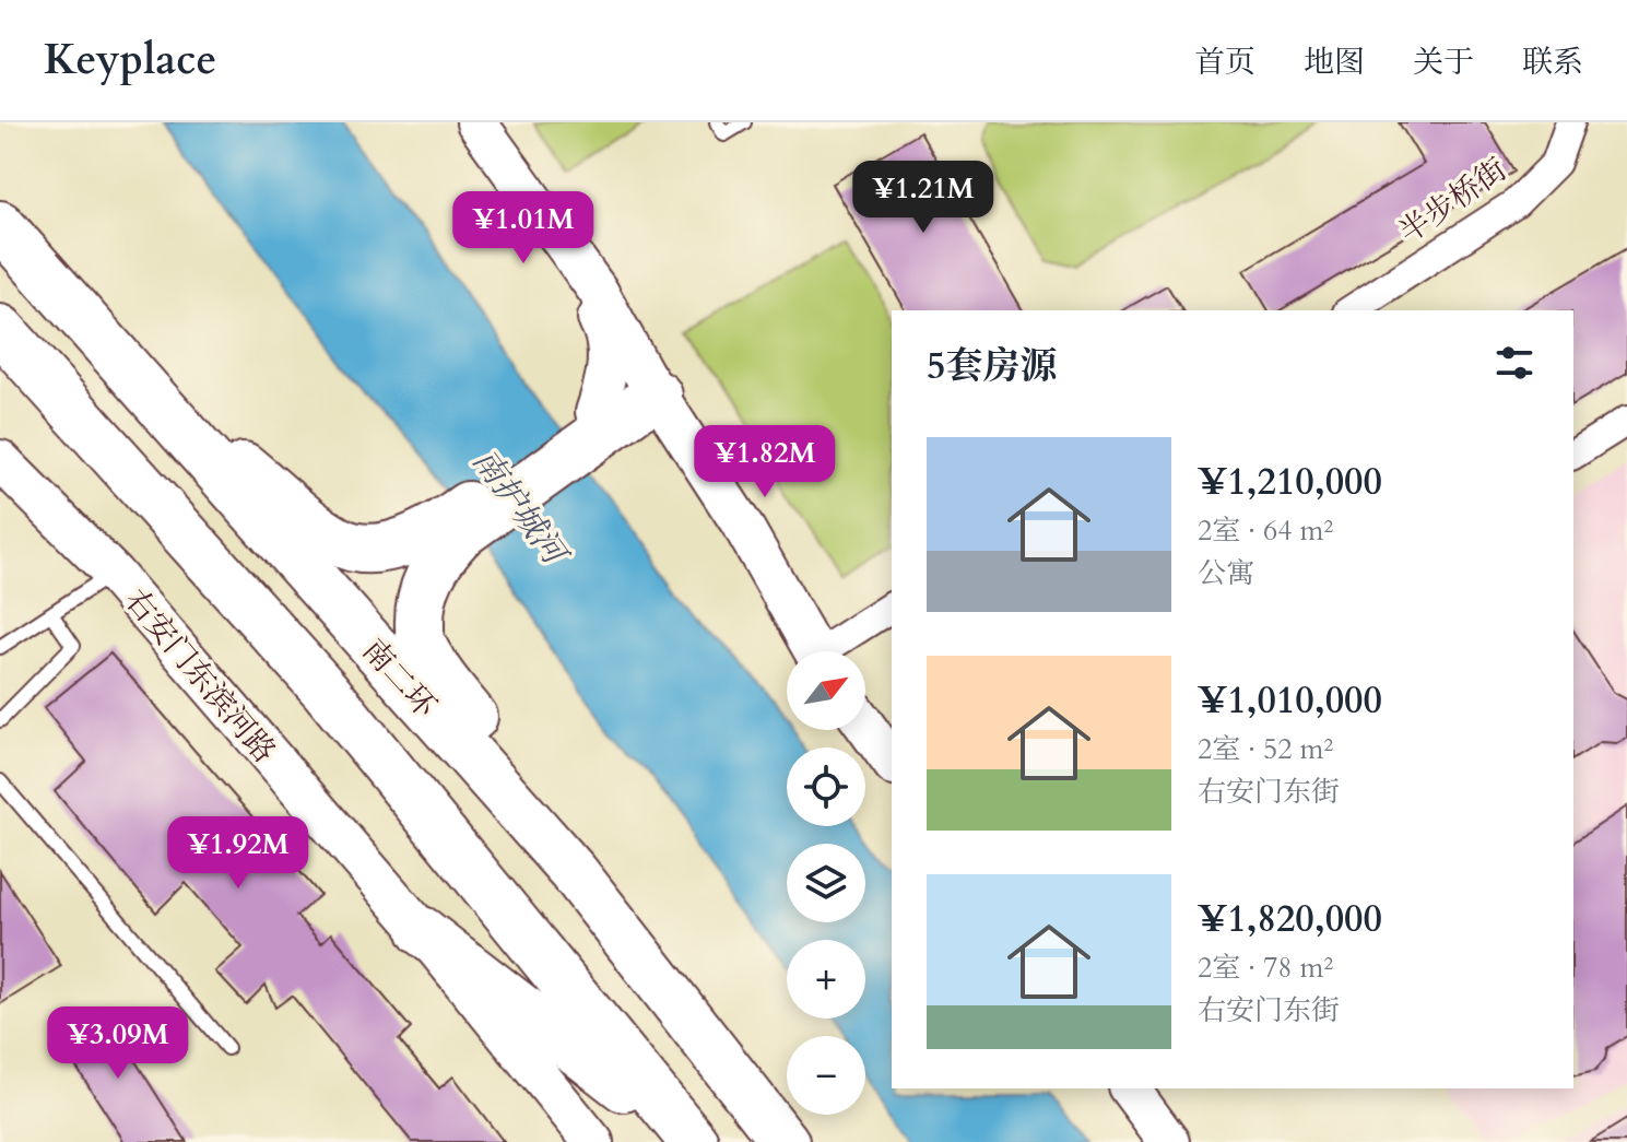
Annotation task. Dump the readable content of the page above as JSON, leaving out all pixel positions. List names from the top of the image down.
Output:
{
  "streets": {
    "highway": ["南二环"],
    "street": ["半步桥街", "右安门东滨河路"]
  },
  "water": ["南护城河"],
  "north": "top right",
  "page": {
    "header": "Keyplace",
    "nav": [
      "首页",
      "地图",
      "关于",
      "联系"
    ],
    "price": [
      "¥1.21M",
      "¥1.01M",
      "¥1.82M",
      "¥1.92M",
      "¥3.09M"
    ],
    "heading": "5套房源",
    "list": [
      {
        "name": "¥1,210,000",
        "note": "2室 · 64 m² · 公寓"
      },
      {
        "name": "¥1,010,000",
        "note": "2室 · 52 m² · 右安门东街"
      },
      {
        "name": "¥1,820,000",
        "note": "2室 · 78 m² · 右安门东街"
      }
    ],
    "map_buttons": ["+", "−"]
  }
}
